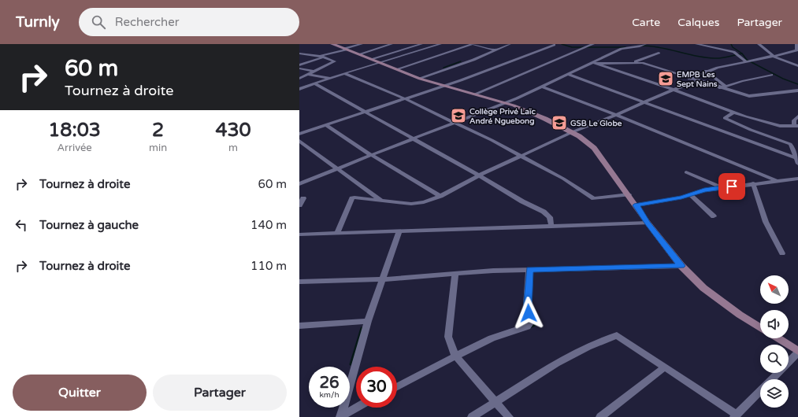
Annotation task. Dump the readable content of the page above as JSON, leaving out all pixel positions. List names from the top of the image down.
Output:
{
  "places": {
    "school or university": ["EMPB Les Sept Nains", "Collège Privé Laïc André Nguebong", "GSB Le Globe"]
  },
  "north": "top left",
  "page": {
    "header": "Turnly",
    "search": "Rechercher",
    "nav": ["Carte", "Calques", "Partager"],
    "turn": ["60 m", "Tournez à droite"],
    "eta": [
      "18:03",
      "Arrivée",
      "2",
      "min",
      "430",
      "m"
    ],
    "list": [
      {
        "name": "Tournez à droite",
        "value": "60 m"
      },
      {
        "name": "Tournez à gauche",
        "value": "140 m"
      },
      {
        "name": "Tournez à droite",
        "value": "110 m"
      }
    ],
    "speed": "26 km/h",
    "limit": "30",
    "buttons": ["Quitter", "Partager"]
  }
}
